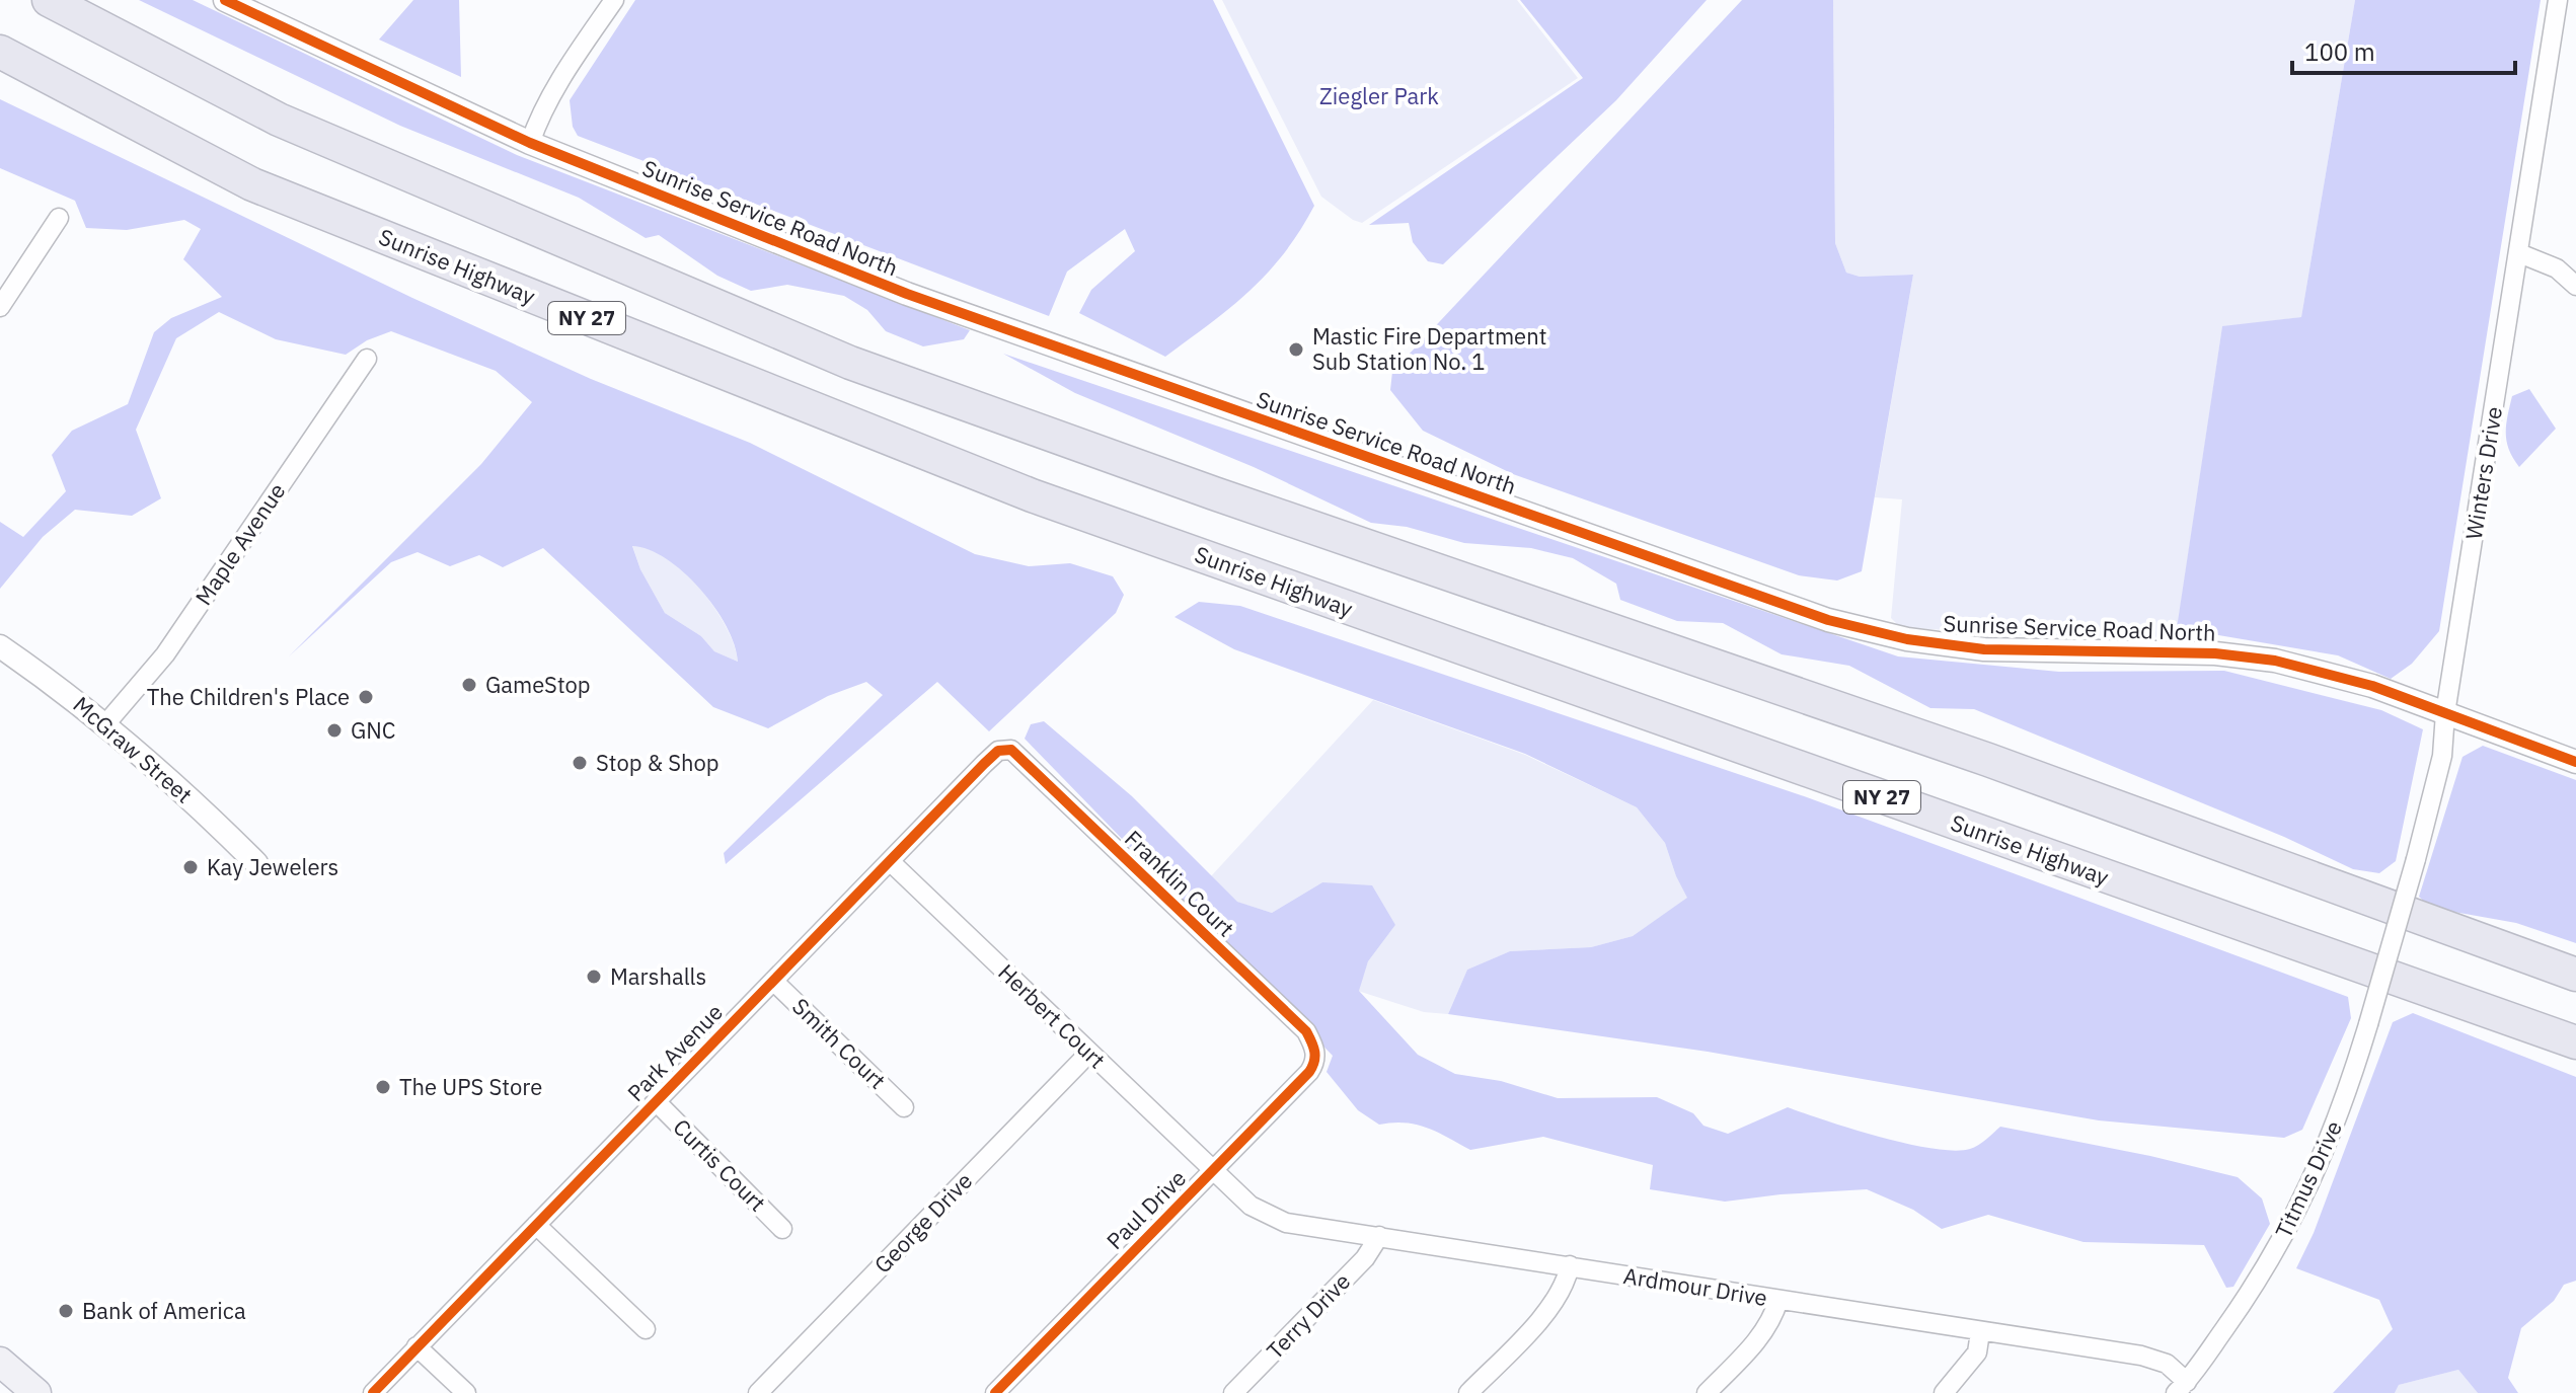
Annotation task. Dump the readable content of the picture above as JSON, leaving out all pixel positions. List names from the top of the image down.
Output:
{
  "streets": {
    "highway": ["Sunrise Highway", "NY 27"],
    "street": [
      "Sunrise Service Road North",
      "Winters Drive",
      "Maple Avenue",
      "McGraw Street",
      "Franklin Court",
      "Herbert Court",
      "Smith Court",
      "Park Avenue",
      "Curtis Court",
      "Titmus Drive",
      "Paul Drive",
      "George Drive",
      "Ardmour Drive",
      "Terry Drive"
    ]
  },
  "crossings": [
    ["Sunrise Service Road North", "Winters Drive"],
    ["Winters Drive", "Titmus Drive"],
    ["Maple Avenue", "McGraw Street"],
    ["Franklin Court", "Park Avenue"],
    ["Franklin Court", "Paul Drive"],
    ["Herbert Court", "Park Avenue"],
    ["Herbert Court", "Paul Drive"],
    ["Herbert Court", "George Drive"],
    ["Herbert Court", "Ardmour Drive"],
    ["Smith Court", "Park Avenue"],
    ["Park Avenue", "Curtis Court"],
    ["Titmus Drive", "Ardmour Drive"],
    ["Paul Drive", "Ardmour Drive"],
    ["Ardmour Drive", "Terry Drive"]
  ],
  "parks": ["Ziegler Park"],
  "places": [
    "Mastic Fire Department Sub Station No. 1",
    "GameStop",
    "The Children's Place",
    "GNC",
    "Stop & Shop",
    "Kay Jewelers",
    "Marshalls",
    "The UPS Store",
    "Bank of America"
  ],
  "scale_bar": "100 m"
}
